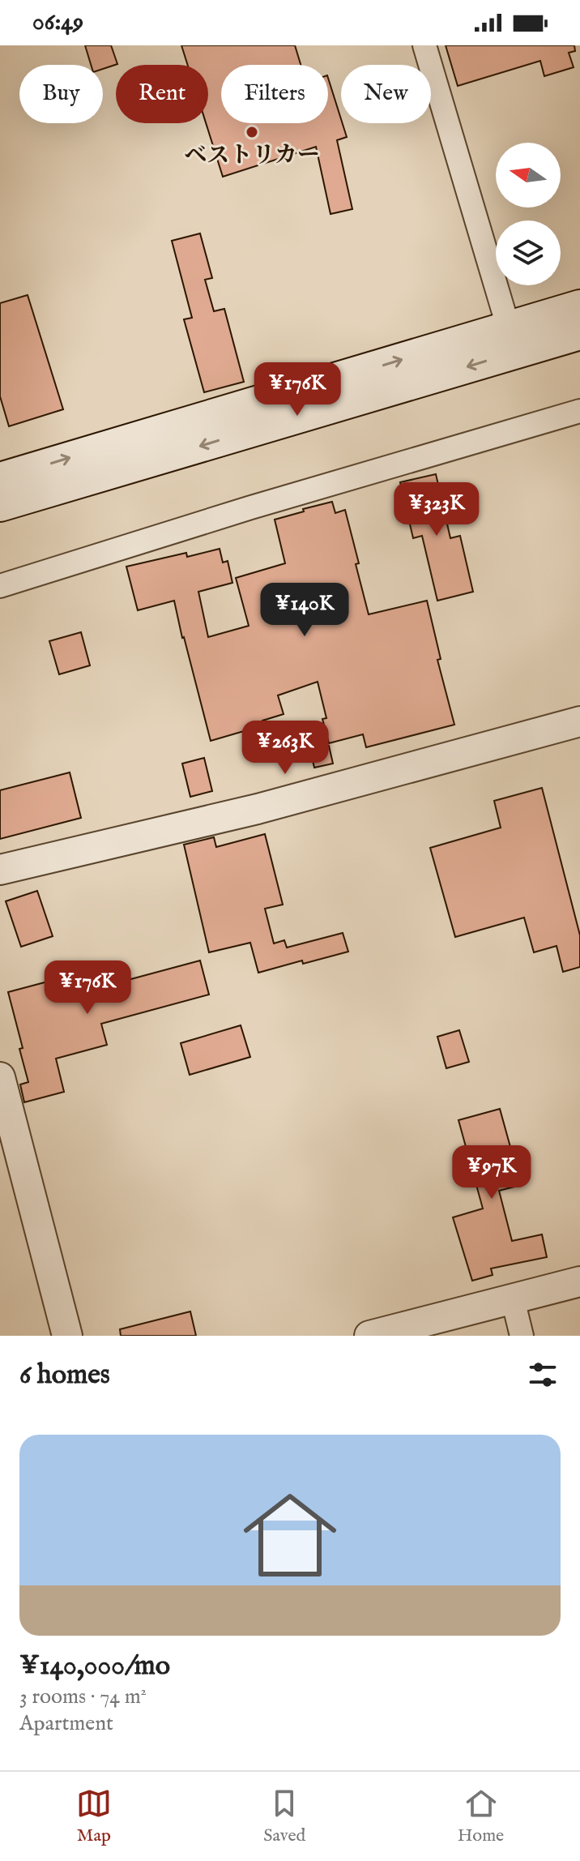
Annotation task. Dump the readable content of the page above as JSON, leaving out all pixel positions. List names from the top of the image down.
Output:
{
  "places": ["ベストリカー"],
  "north": "left",
  "page": {
    "status": "06:49",
    "chip": [
      "Buy",
      "Rent",
      "Filters",
      "New"
    ],
    "price": [
      "¥176K",
      "¥323K",
      "¥140K",
      "¥263K",
      "¥176K",
      "¥97K"
    ],
    "heading": "6 homes",
    "list": [
      {
        "name": "¥140,000/mo",
        "note": "3 rooms · 74 m² · Apartment"
      }
    ],
    "tabs": ["Map", "Saved", "Home"]
  }
}
